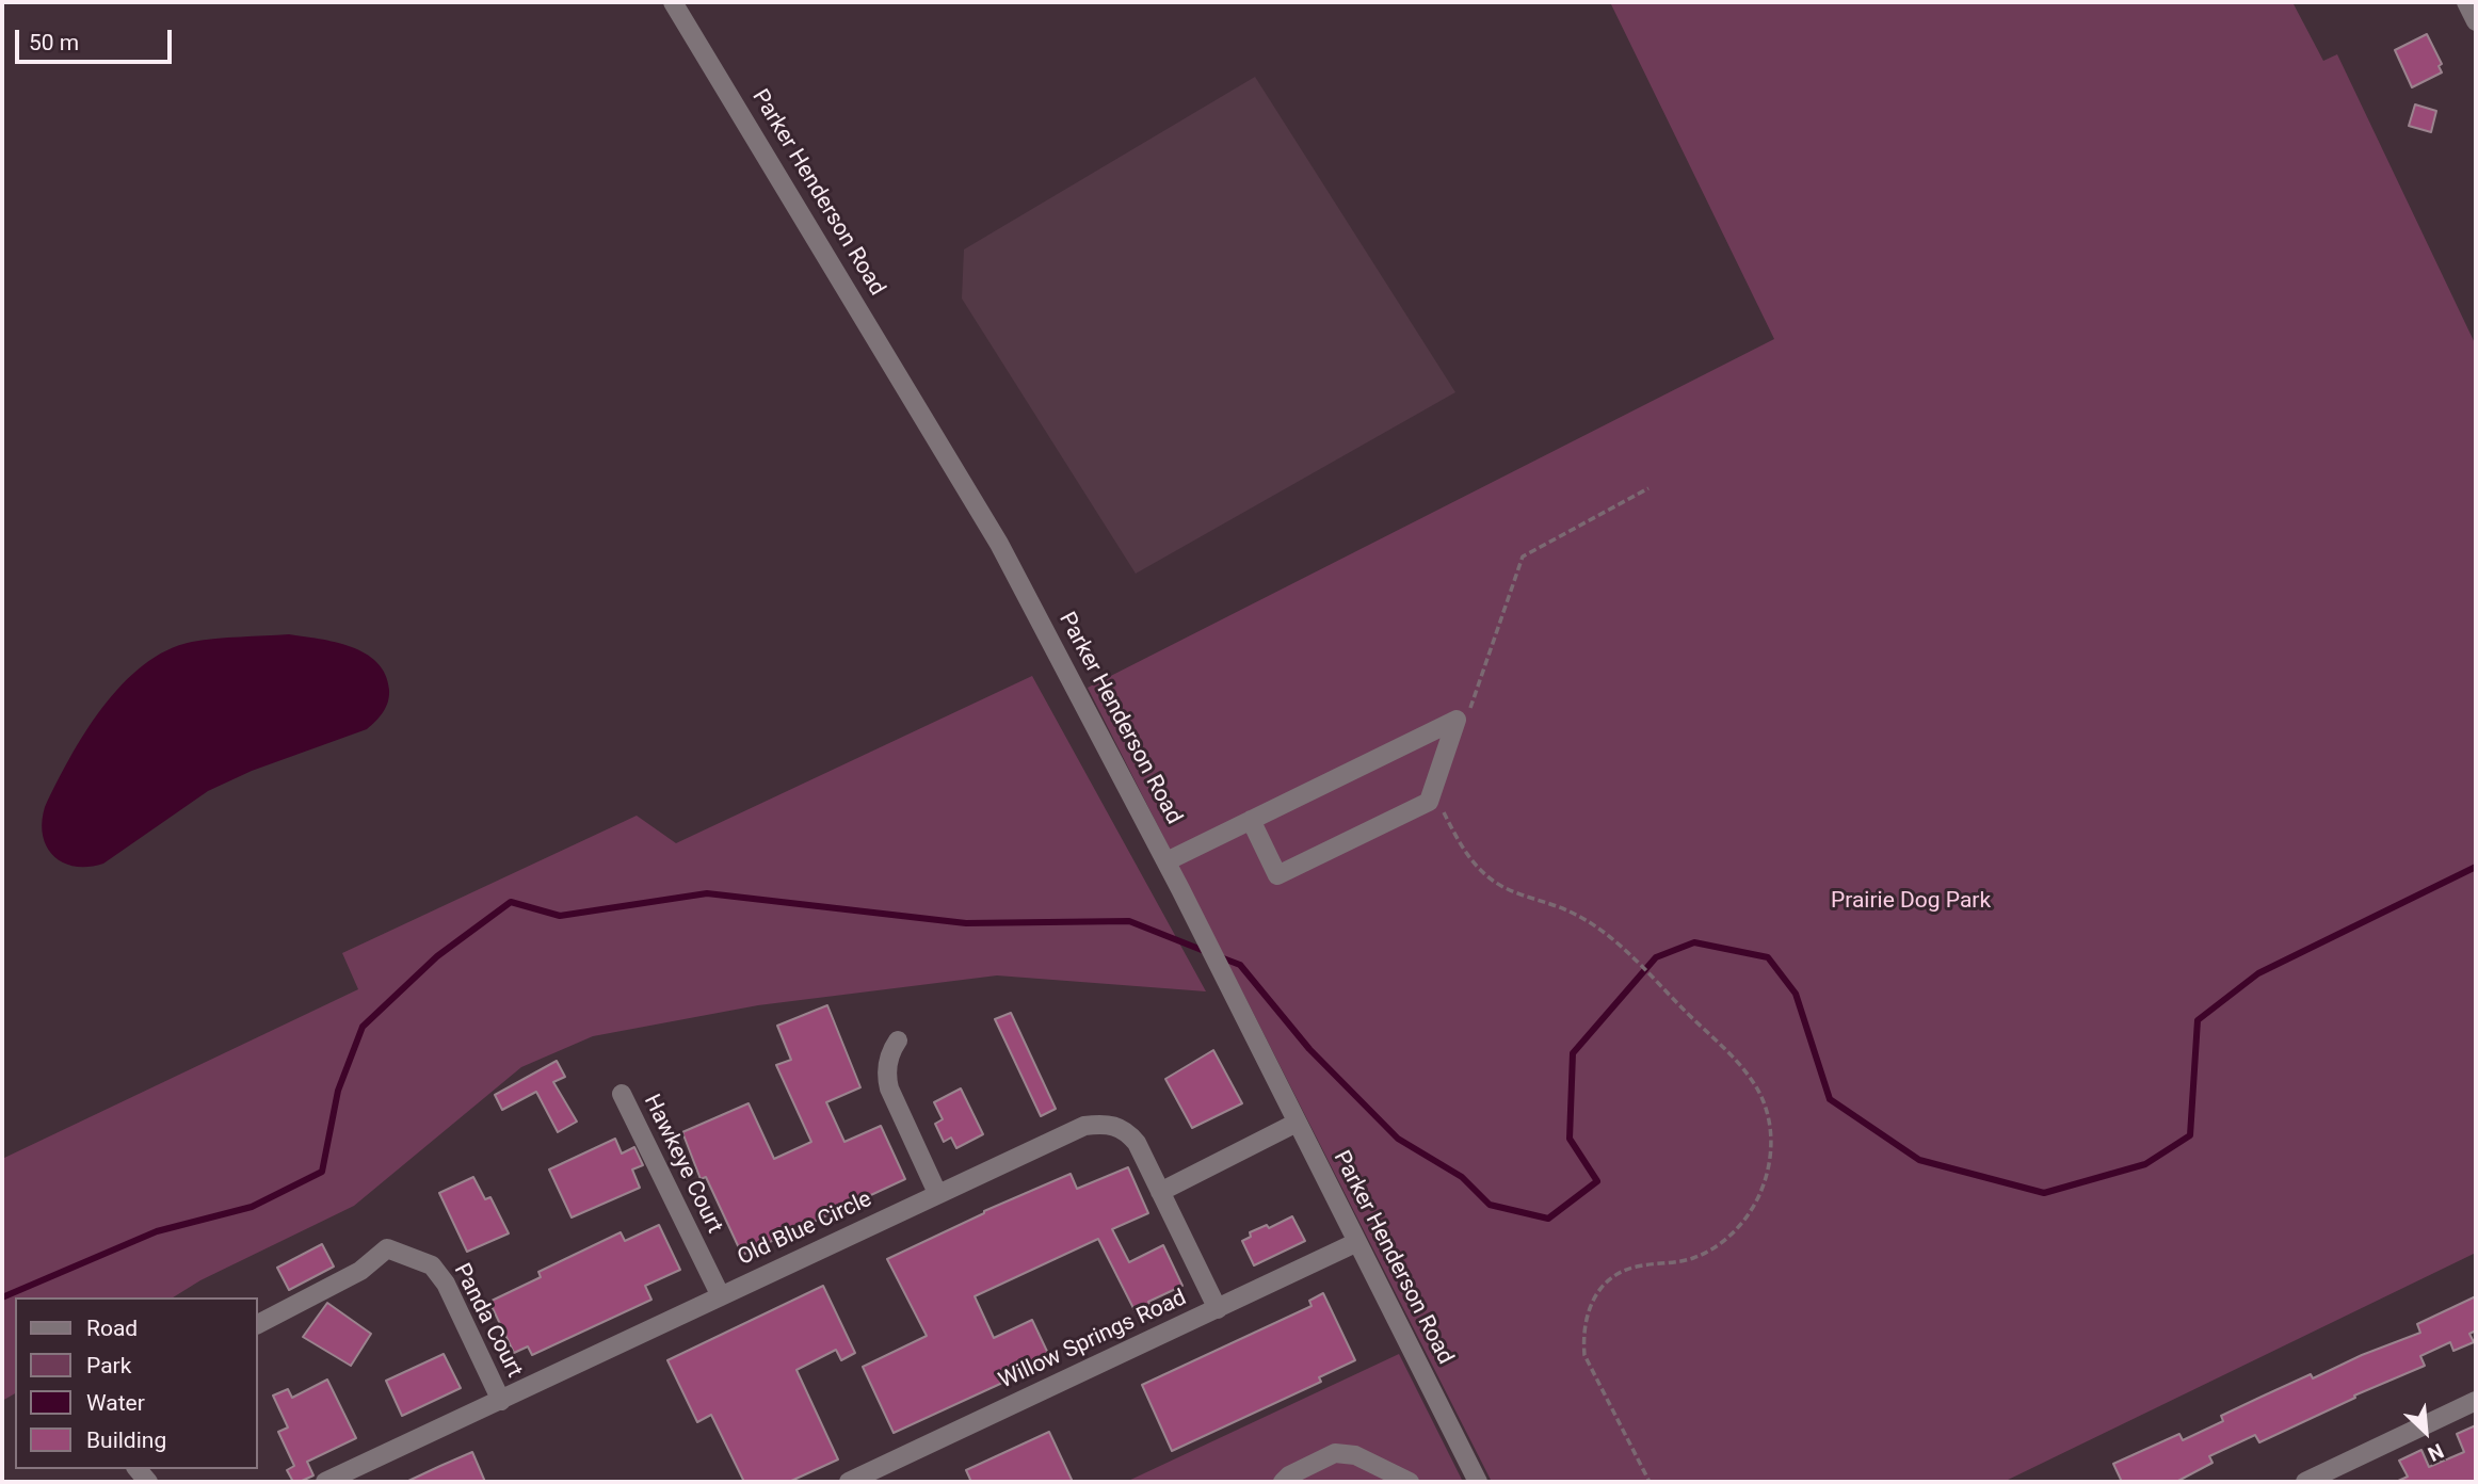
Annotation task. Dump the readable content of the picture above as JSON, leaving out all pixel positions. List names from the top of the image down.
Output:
{
  "streets": {
    "street": [
      "Parker Henderson Road",
      "Hawkeye Court",
      "Old Blue Circle",
      "Panda Court",
      "Willow Springs Road"
    ]
  },
  "crossings": [
    ["Parker Henderson Road", "Willow Springs Road"],
    ["Hawkeye Court", "Old Blue Circle"],
    ["Old Blue Circle", "Panda Court"],
    ["Old Blue Circle", "Willow Springs Road"]
  ],
  "parks": ["Prairie Dog Park"],
  "legend": [
    "Road",
    "Park",
    "Water",
    "Building"
  ],
  "scale_bar": "50 m",
  "north": "bottom right"
}
